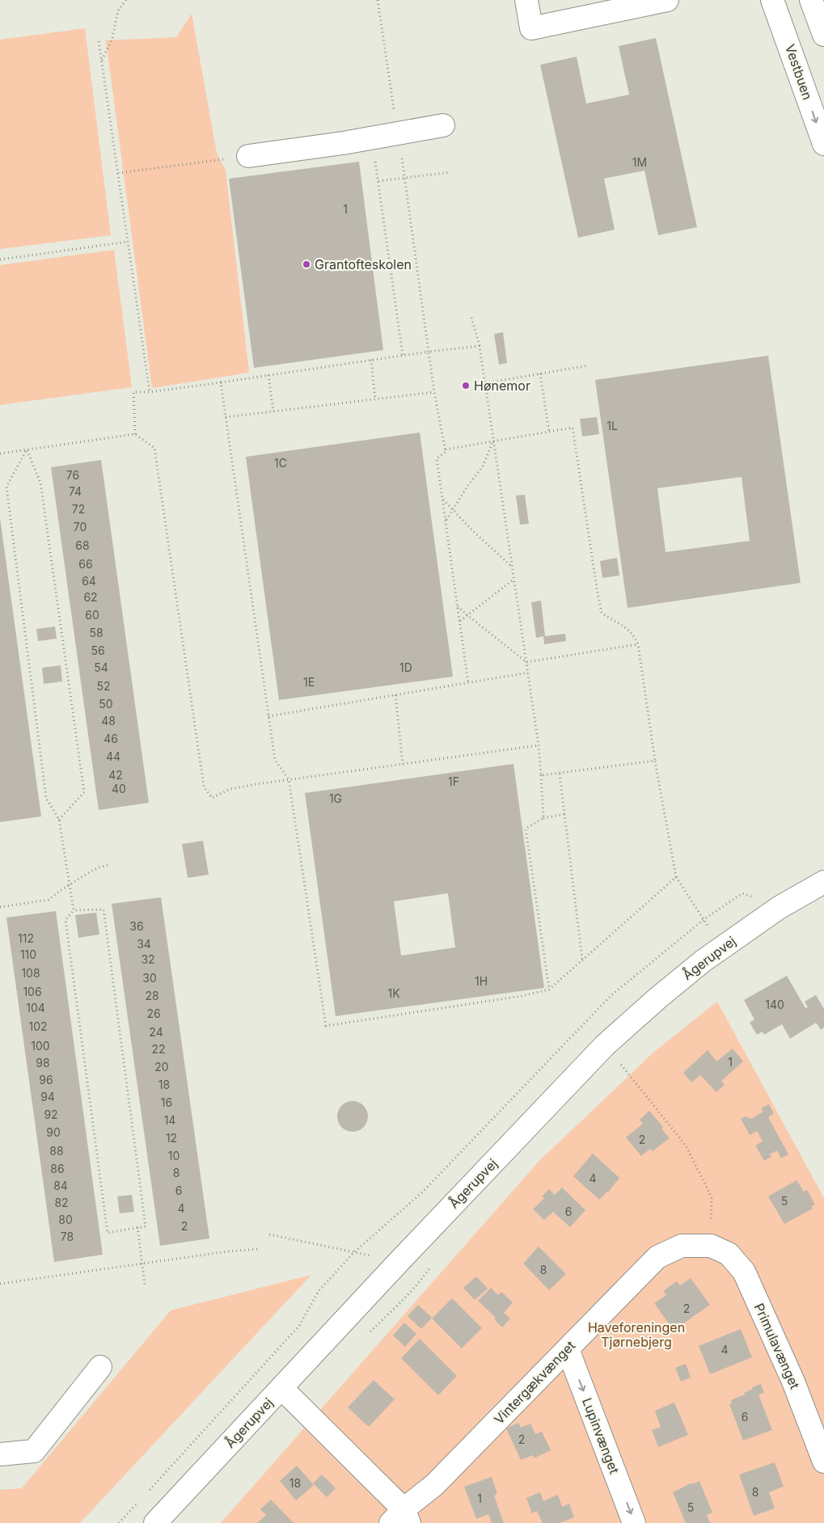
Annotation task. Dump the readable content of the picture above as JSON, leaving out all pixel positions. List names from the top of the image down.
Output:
{
  "streets": {
    "street": [
      "Vestbuen",
      "Ågerupvej",
      "Primulavænget",
      "Vintergækvænget",
      "Lupinvænget"
    ]
  },
  "crossings": [
    ["Ågerupvej", "Vintergækvænget"],
    ["Primulavænget", "Vintergækvænget"],
    ["Vintergækvænget", "Lupinvænget"]
  ],
  "one_way": ["Vestbuen", "Lupinvænget"],
  "parks": ["Haveforeningen Tjørnebjerg"],
  "places": ["Grantofteskolen", "Hønemor"],
  "house_numbers": [
    "1M",
    "1",
    "1L",
    "1C",
    "76",
    "74",
    "72",
    "70",
    "68",
    "66",
    "64",
    "62",
    "60",
    "58",
    "56",
    "54",
    "1D",
    "1E",
    "52",
    "50",
    "48",
    "46",
    "44",
    "42",
    "1F",
    "40",
    "1G",
    "36",
    "112",
    "34",
    "110",
    "32",
    "108",
    "30",
    "1H",
    "106",
    "1K",
    "28",
    "140",
    "104",
    "26",
    "102",
    "24",
    "100",
    "22",
    "1",
    "98",
    "20",
    "96",
    "18",
    "94",
    "16",
    "92",
    "14",
    "90",
    "12",
    "2",
    "88",
    "10",
    "86",
    "8",
    "4",
    "84",
    "6",
    "5",
    "82",
    "4",
    "6",
    "80",
    "2",
    "78",
    "8",
    "2",
    "4",
    "6",
    "2",
    "18",
    "8",
    "1",
    "5"
  ]
}
